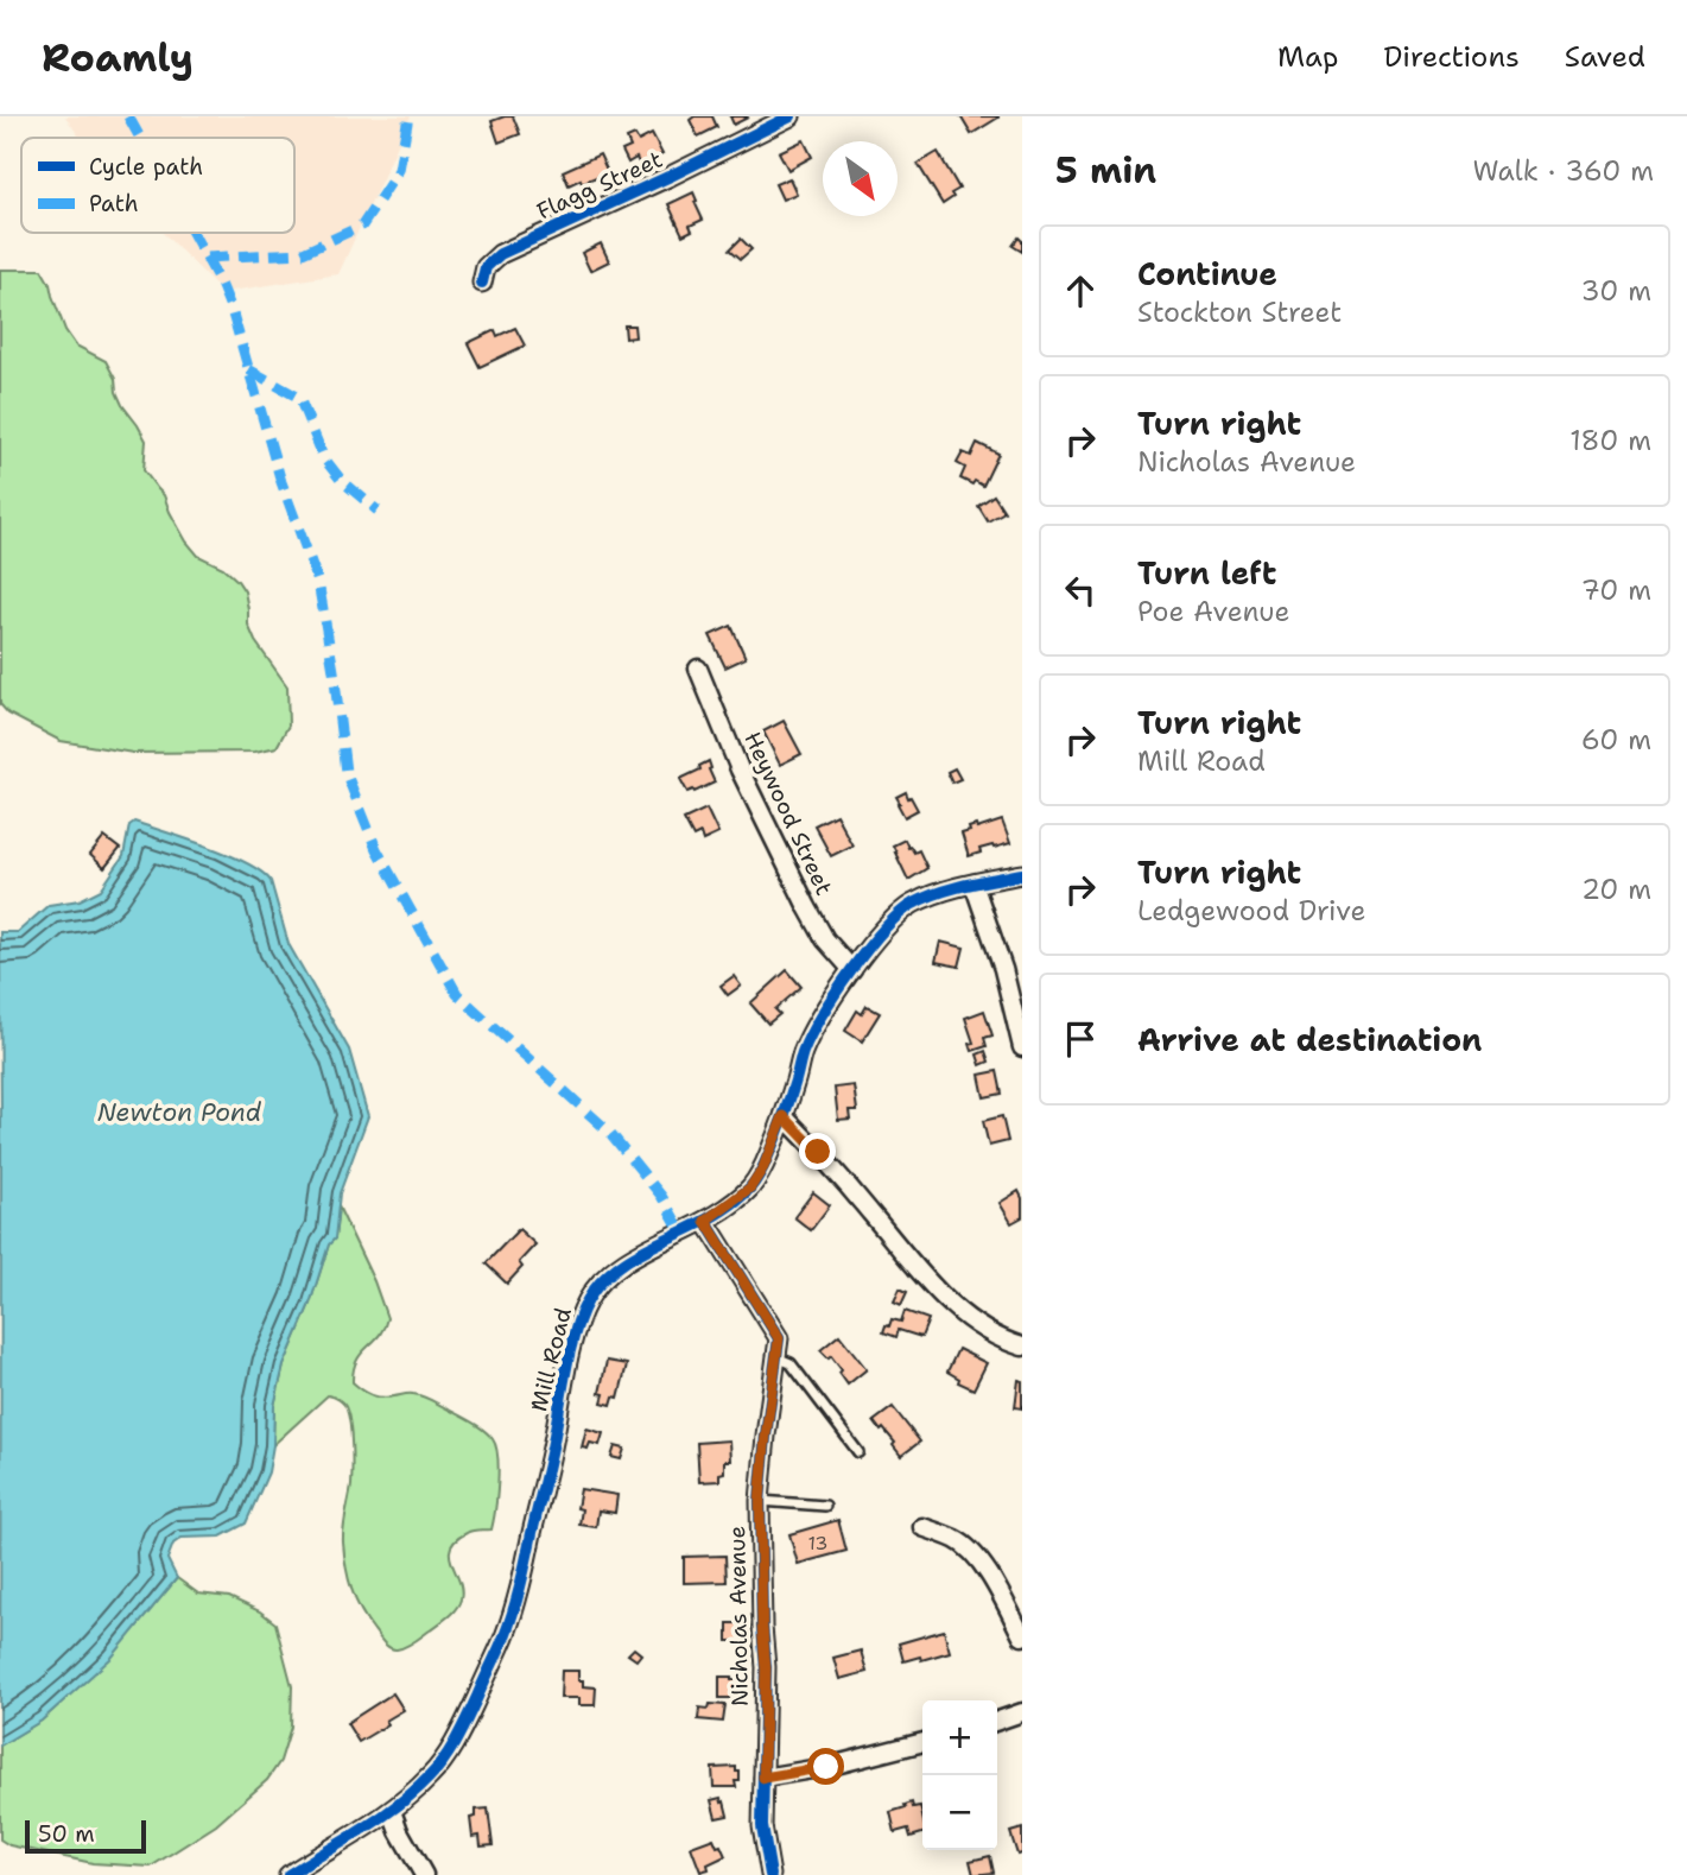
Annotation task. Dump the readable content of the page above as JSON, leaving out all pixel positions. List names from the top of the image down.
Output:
{
  "streets": {
    "street": [
      "Flagg Street",
      "Heywood Street",
      "Mill Road",
      "Nicholas Avenue"
    ]
  },
  "crossings": [
    ["Heywood Street", "Mill Road"],
    ["Mill Road", "Nicholas Avenue"]
  ],
  "water": ["Newton Pond"],
  "house_numbers": ["13"],
  "legend": ["Cycle path", "Path"],
  "scale_bar": "50 m",
  "north": "bottom right",
  "page": {
    "header": "Roamly",
    "nav": ["Map", "Directions", "Saved"],
    "heading": ["5 min", "Walk · 360 m"],
    "list": [
      ["Continue", "Stockton Street", "30 m"],
      ["Turn right", "Nicholas Avenue", "180 m"],
      ["Turn left", "Poe Avenue", "70 m"],
      ["Turn right", "Mill Road", "60 m"],
      ["Turn right", "Ledgewood Drive", "20 m"],
      "Arrive at destination"
    ],
    "map_buttons": ["+", "−"],
    "scale": "50 m"
  }
}
